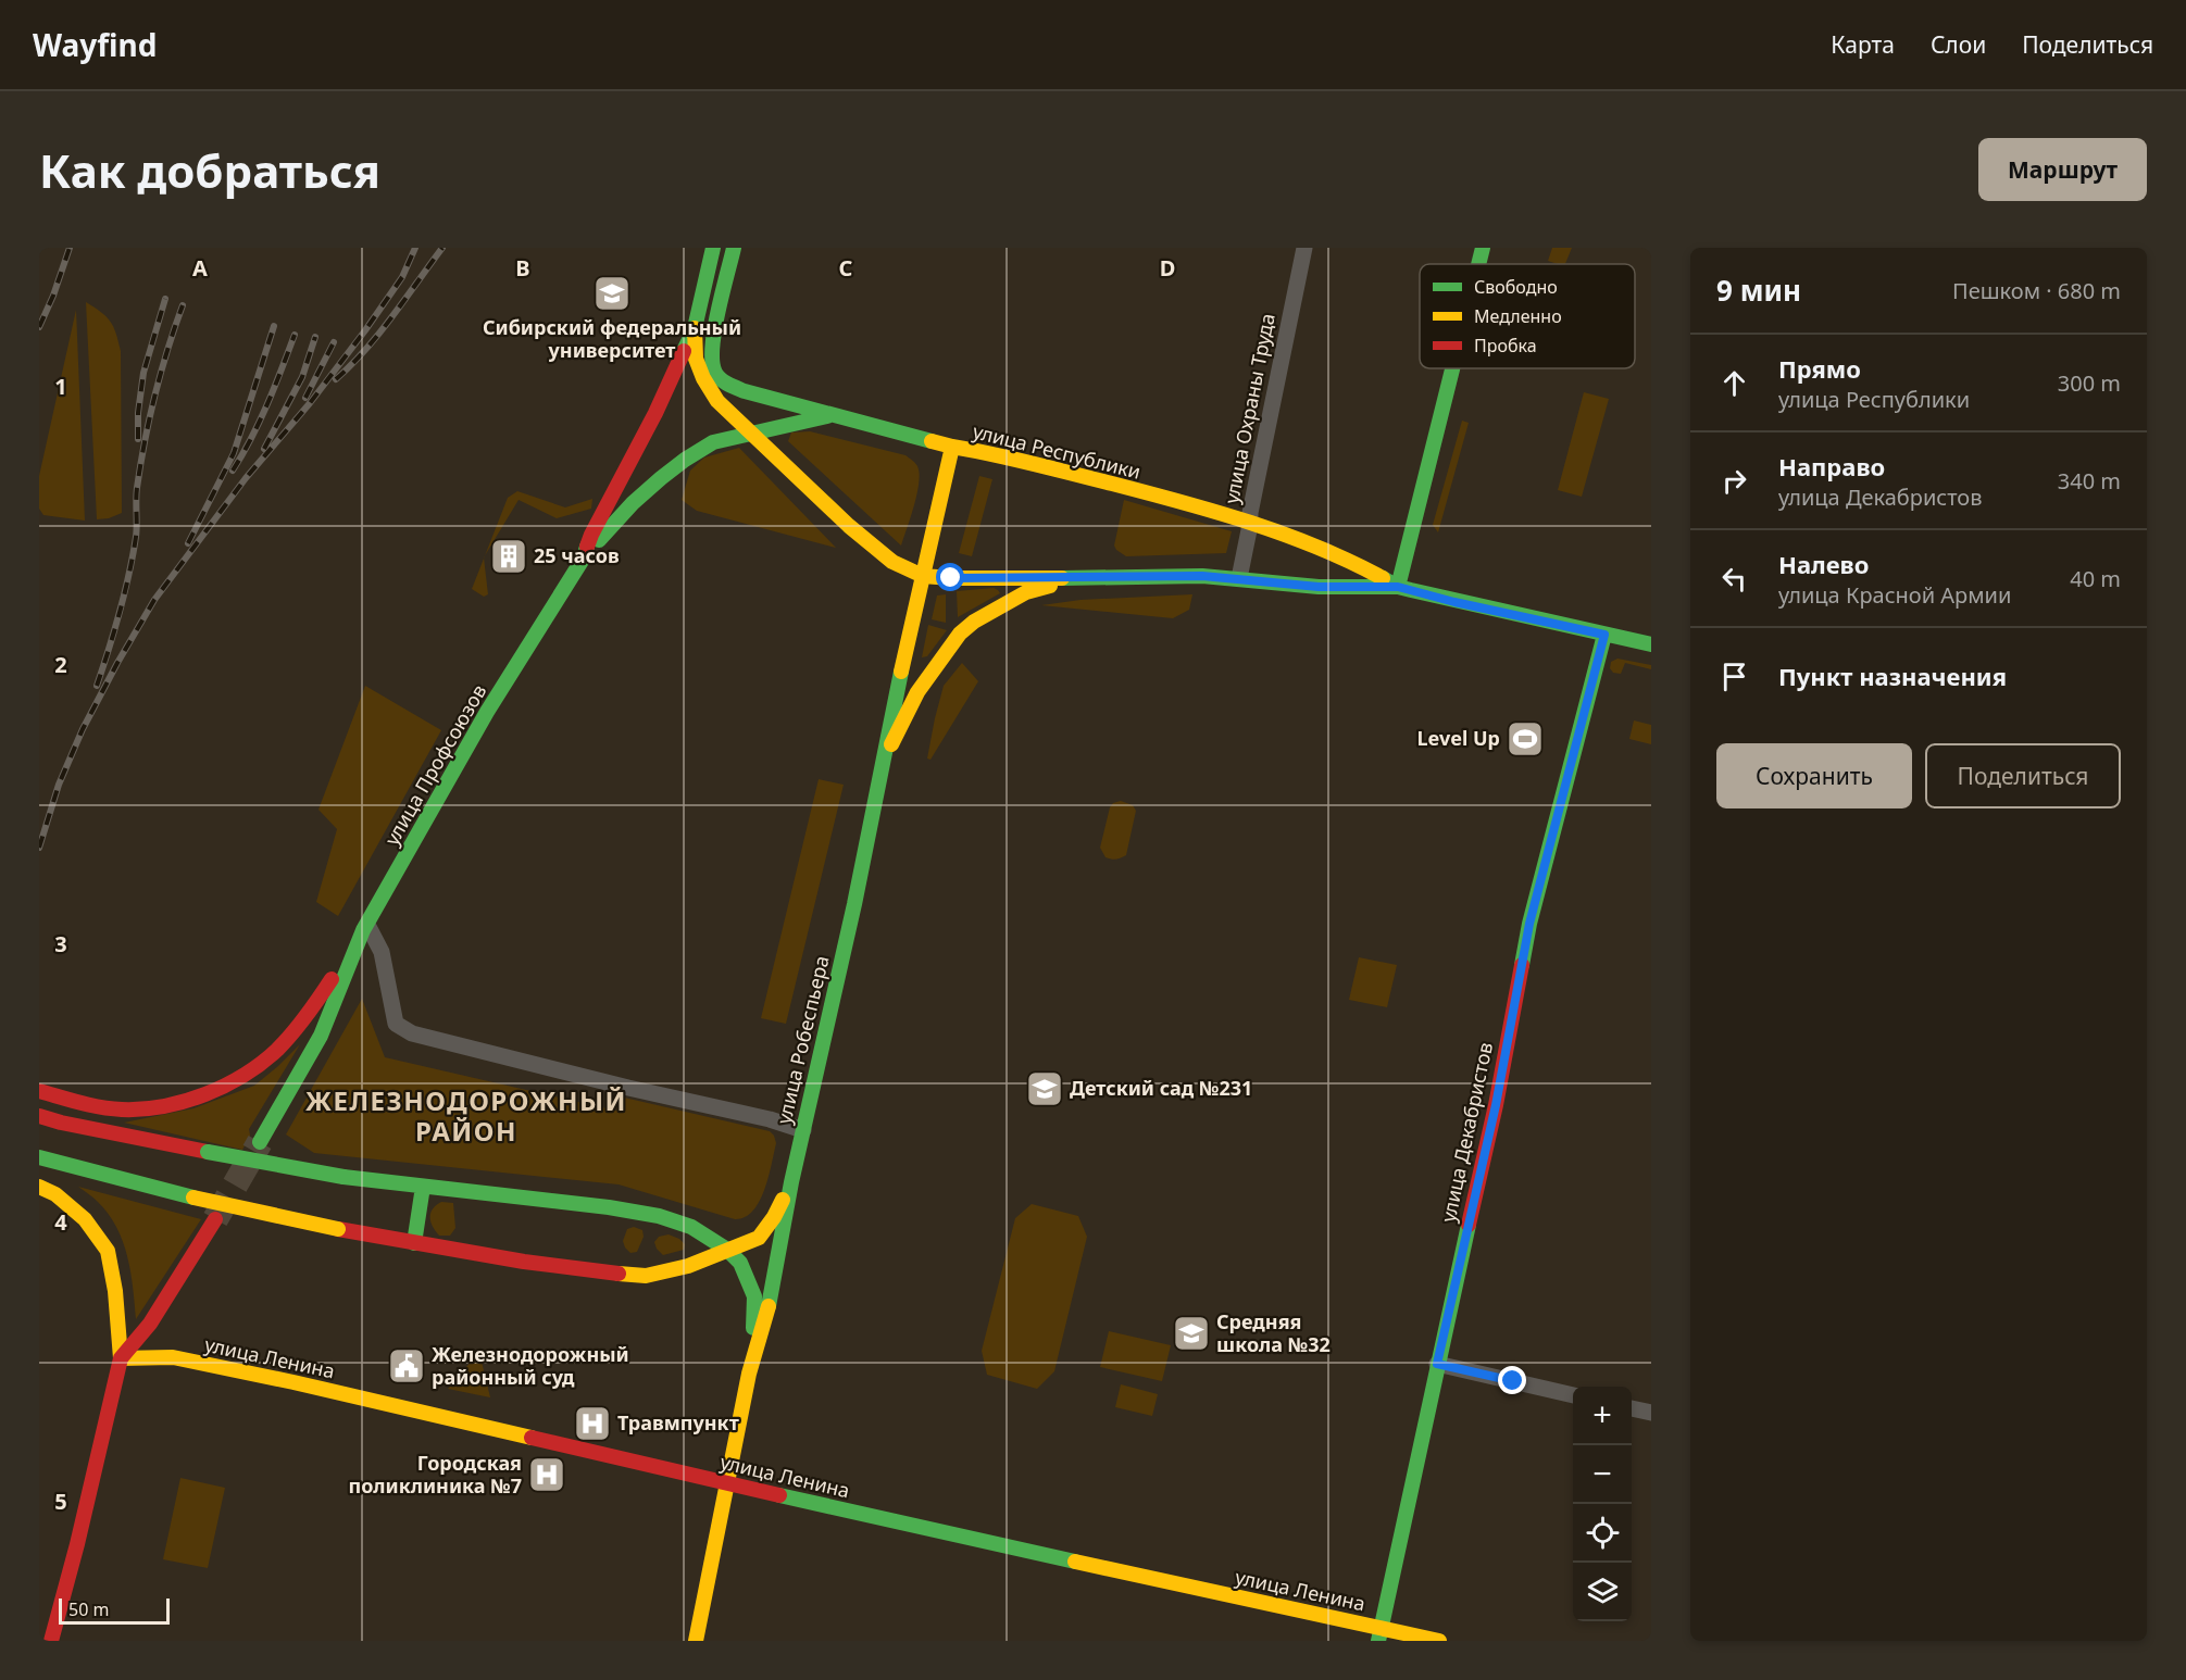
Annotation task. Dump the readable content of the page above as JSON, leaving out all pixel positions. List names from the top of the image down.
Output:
{
  "streets": {
    "main road": [
      "улица Республики",
      "улица Профсоюзов",
      "улица Робеспьера",
      "улица Декабристов",
      "улица Ленина"
    ],
    "street": ["улица Охраны Труда"]
  },
  "crossings": [
    ["улица Охраны Труда", "улица Республики"],
    ["улица Республики", "улица Робеспьера"],
    ["улица Республики", "улица Декабристов"],
    ["улица Робеспьера", "улица Ленина"],
    ["улица Декабристов", "улица Ленина"]
  ],
  "districts": ["ЖЕЛЕЗНОДОРОЖНЫЙ РАЙОН"],
  "places": {
    "school or university": ["Сибирский федеральный университет", "Детский сад №231", "Средняя школа №32"],
    "building": ["25 часов"],
    "sports": ["Level Up"],
    "public building": ["Железнодорожный районный суд"],
    "hospital": ["Травмпункт", "Городская поликлиника №7"]
  },
  "legend": ["Свободно", "Медленно", "Пробка"],
  "scale_bar": "50 m",
  "page": {
    "header": "Wayfind",
    "nav": ["Карта", "Слои", "Поделиться"],
    "buttons": [
      "Маршрут",
      ["Сохранить", "Поделиться"]
    ],
    "title": "Как добраться",
    "heading": ["9 мин", "Пешком · 680 m"],
    "list": [
      ["Прямо", "улица Республики", "300 m"],
      ["Направо", "улица Декабристов", "340 m"],
      ["Налево", "улица Красной Армии", "40 m"],
      "Пункт назначения"
    ],
    "map_buttons": ["+", "−"],
    "scale": "50 m"
  },
  "grid": {
    "columns": [
      "A",
      "B",
      "C",
      "D"
    ],
    "rows": [
      "1",
      "2",
      "3",
      "4",
      "5"
    ]
  }
}
